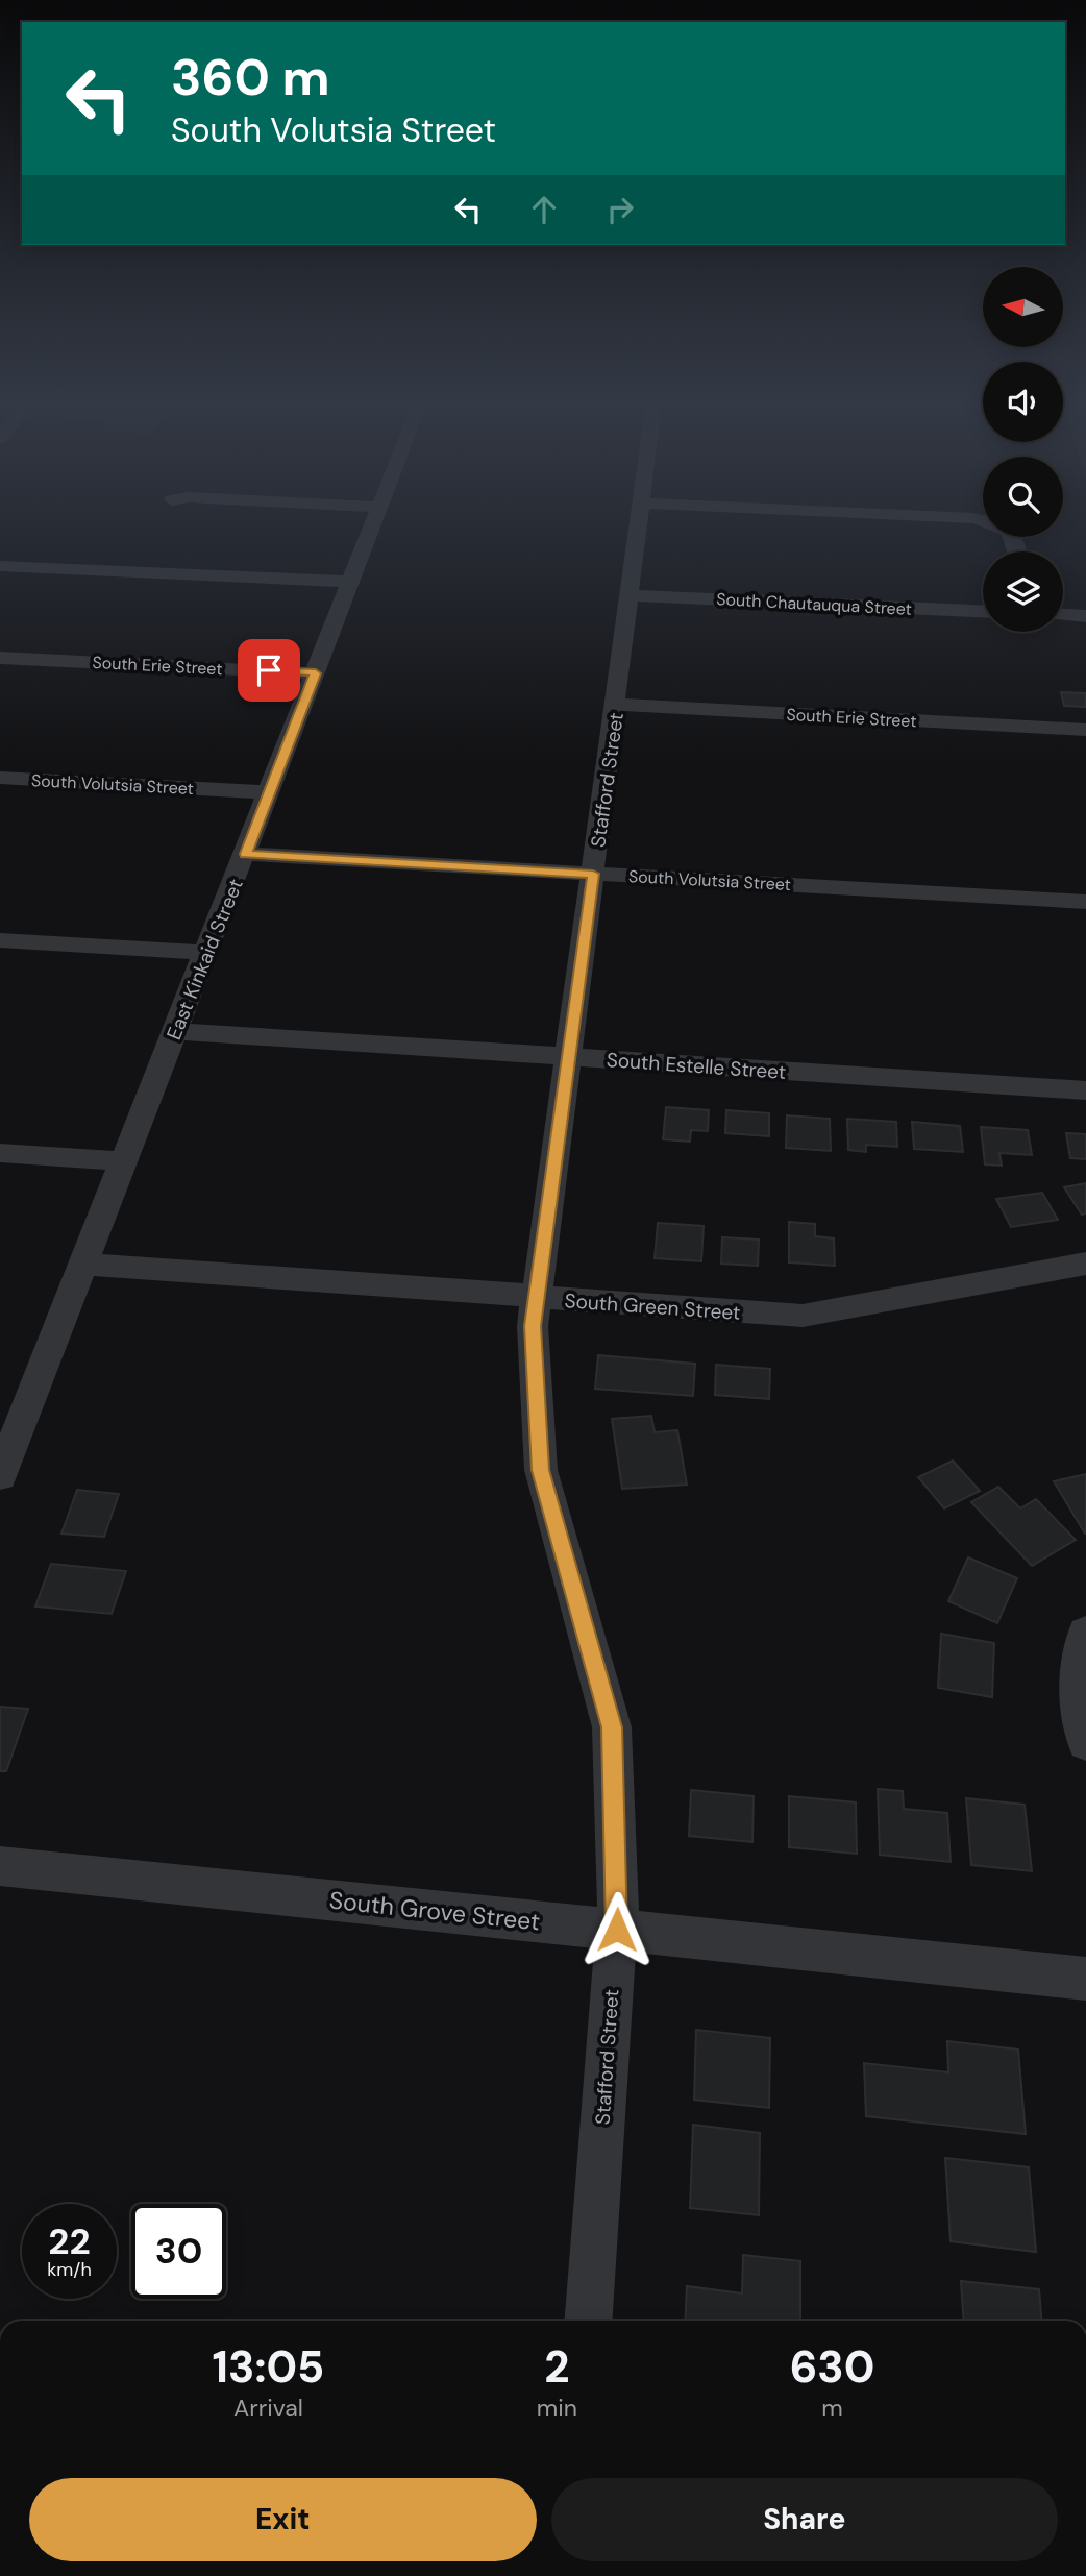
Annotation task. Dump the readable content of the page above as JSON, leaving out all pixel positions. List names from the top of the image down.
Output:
{
  "streets": {
    "street": [
      "South Chautauqua Street",
      "South Erie Street",
      "Stafford Street",
      "South Volutsia Street",
      "East Kinkaid Street",
      "South Estelle Street",
      "South Green Street",
      "South Grove Street"
    ]
  },
  "crossings": [
    ["South Chautauqua Street", "Stafford Street"],
    ["South Erie Street", "Stafford Street"],
    ["South Erie Street", "East Kinkaid Street"],
    ["Stafford Street", "South Volutsia Street"],
    ["Stafford Street", "South Estelle Street"],
    ["Stafford Street", "South Green Street"],
    ["Stafford Street", "South Grove Street"],
    ["South Volutsia Street", "East Kinkaid Street"],
    ["East Kinkaid Street", "South Estelle Street"],
    ["East Kinkaid Street", "South Green Street"]
  ],
  "north": "left",
  "page": {
    "turn": ["360 m", "South Volutsia Street"],
    "speed": "22 km/h",
    "limit": "30",
    "eta": [
      "13:05",
      "Arrival",
      "2",
      "min",
      "630",
      "m"
    ],
    "buttons": ["Exit", "Share"]
  }
}
